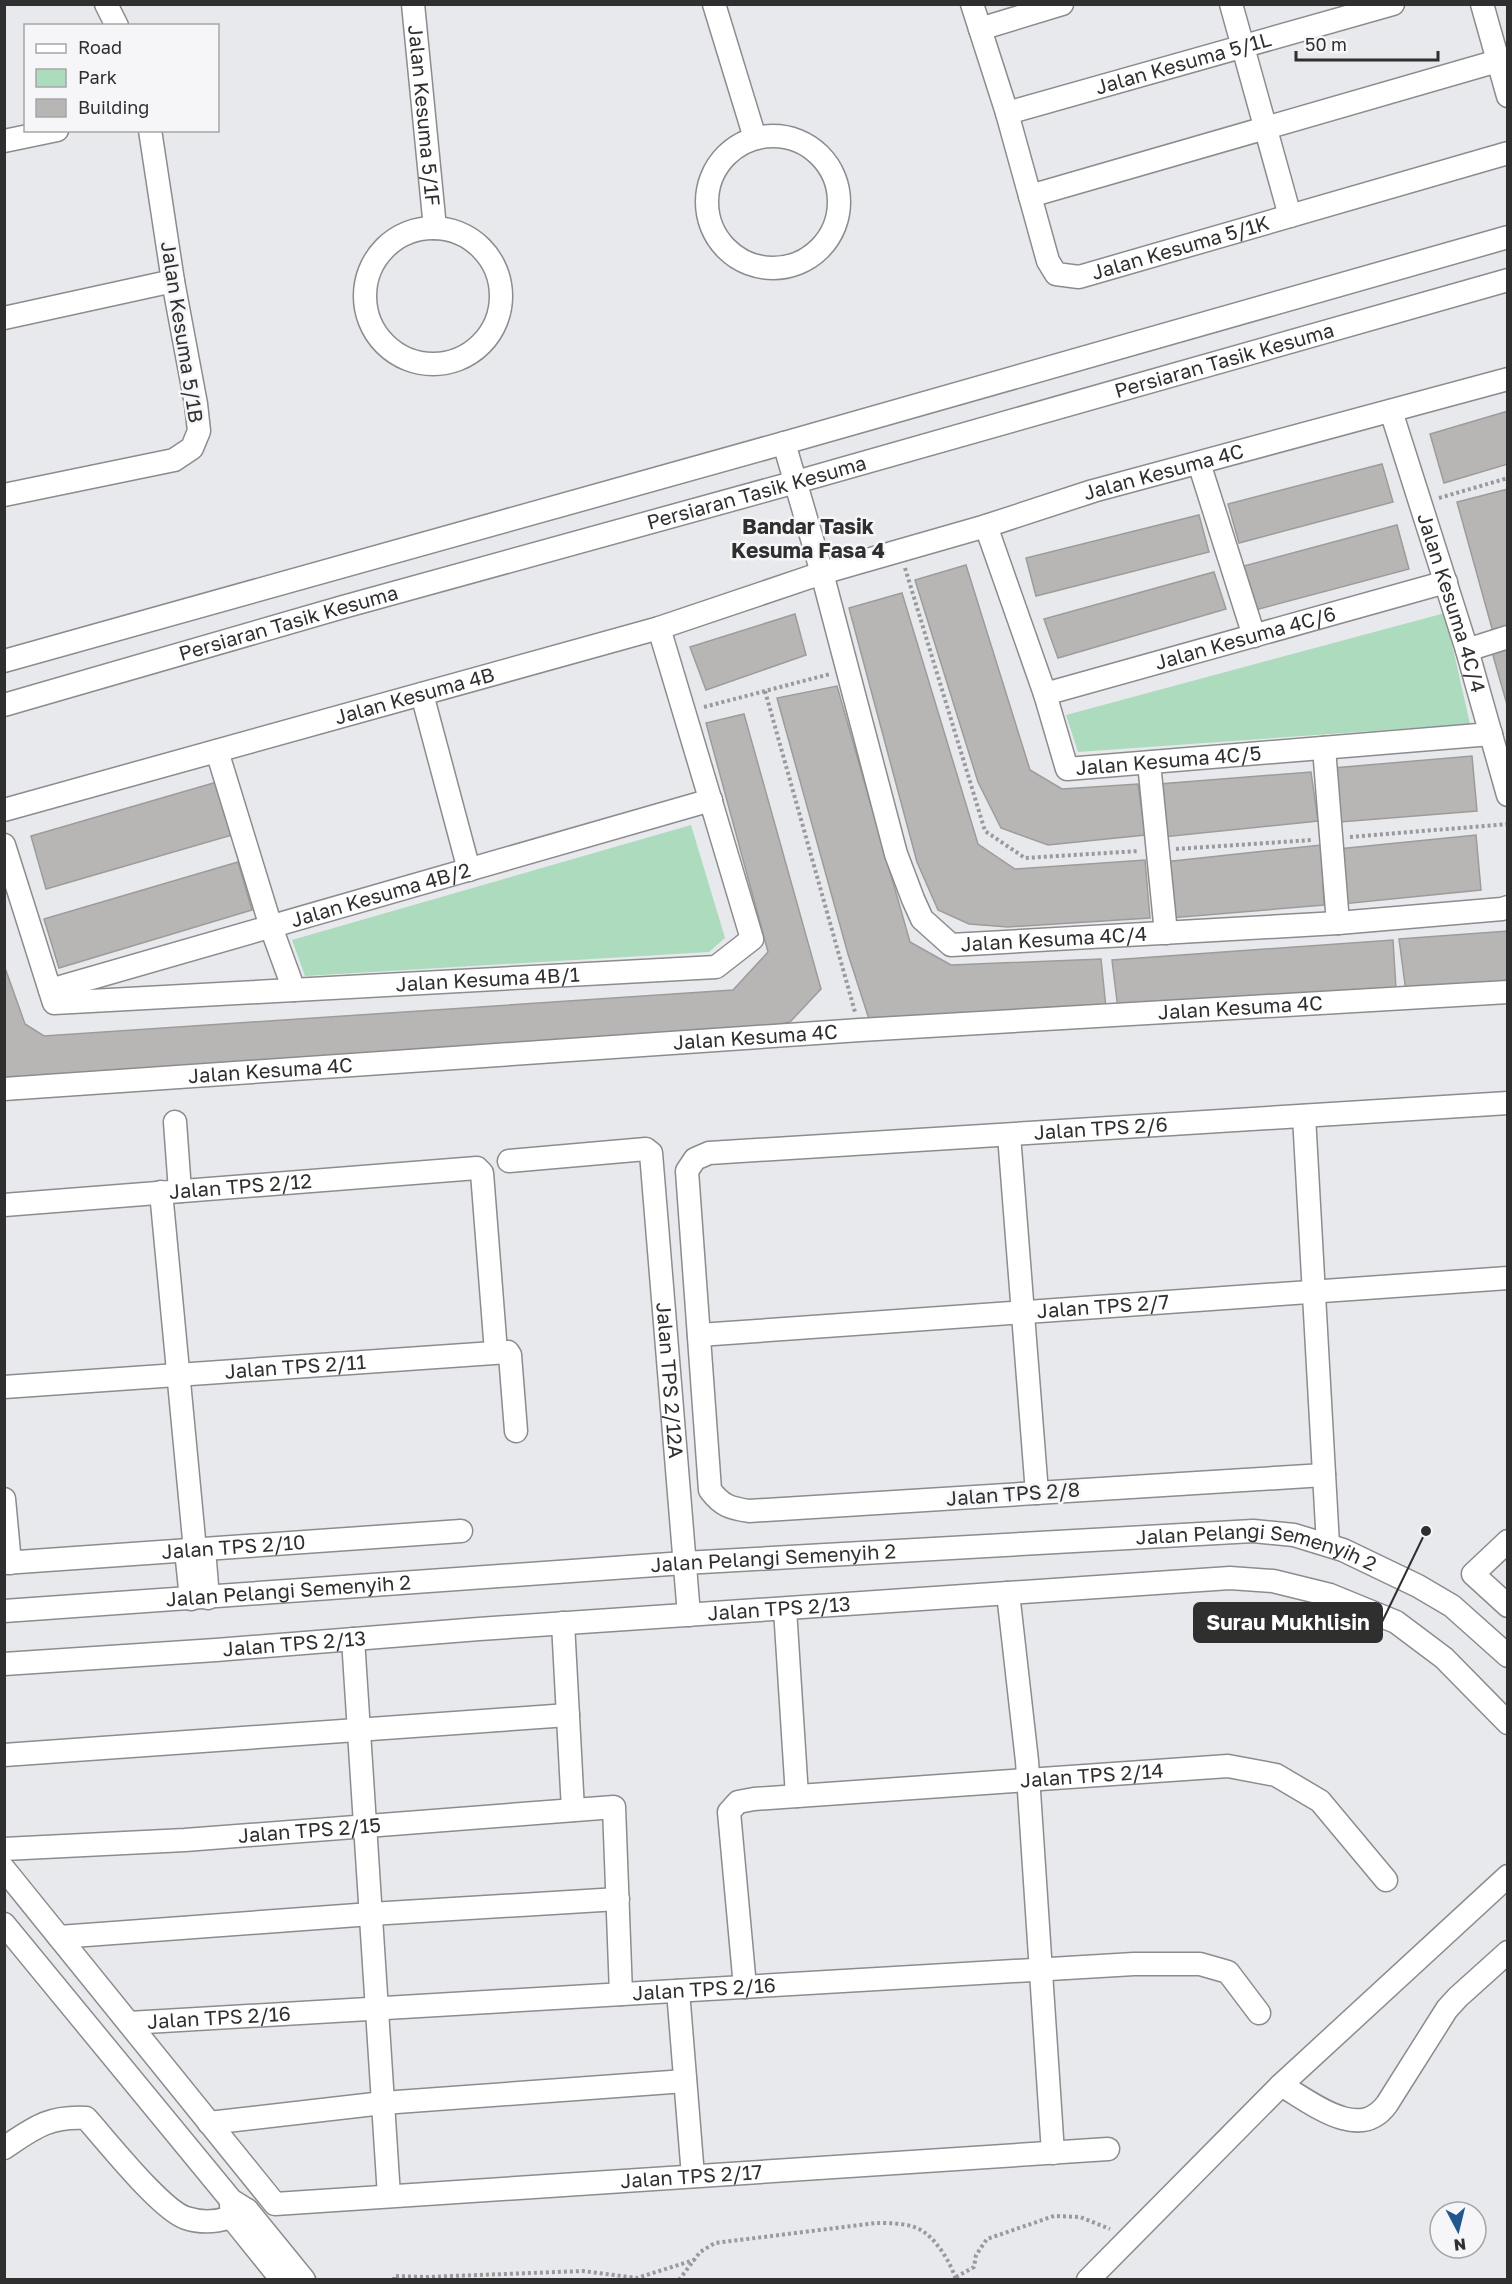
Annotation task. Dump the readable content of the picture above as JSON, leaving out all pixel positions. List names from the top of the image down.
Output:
{
  "streets": {
    "street": [
      "Jalan Kesuma 5/1L",
      "Jalan Kesuma 5/1F",
      "Jalan Kesuma 5/1K",
      "Jalan Kesuma 5/1B",
      "Persiaran Tasik Kesuma",
      "Jalan Kesuma 4C",
      "Jalan Kesuma 4C/4",
      "Jalan Kesuma 4C/6",
      "Jalan Kesuma 4B",
      "Jalan Kesuma 4C/5",
      "Jalan Kesuma 4B/2",
      "Jalan Kesuma 4B/1",
      "Jalan TPS 2/6",
      "Jalan TPS 2/12",
      "Jalan TPS 2/7",
      "Jalan TPS 2/11",
      "Jalan TPS 2/12A",
      "Jalan TPS 2/8",
      "Jalan TPS 2/10",
      "Jalan Pelangi Semenyih 2",
      "Jalan TPS 2/13",
      "Jalan TPS 2/14",
      "Jalan TPS 2/15",
      "Jalan TPS 2/16",
      "Jalan TPS 2/17"
    ]
  },
  "crossings": [
    ["Jalan Kesuma 5/1L", "Jalan Kesuma 5/1K"],
    ["Persiaran Tasik Kesuma", "Jalan Kesuma 4C/4"],
    ["Jalan Kesuma 4C", "Jalan Kesuma 4C/4"],
    ["Jalan Kesuma 4C", "Jalan Kesuma 4B"],
    ["Jalan Kesuma 4C", "Jalan Kesuma 4C/5"],
    ["Jalan Kesuma 4C/4", "Jalan Kesuma 4C/6"],
    ["Jalan Kesuma 4C/4", "Jalan Kesuma 4B"],
    ["Jalan Kesuma 4C/4", "Jalan Kesuma 4C/5"],
    ["Jalan Kesuma 4C/6", "Jalan Kesuma 4C/5"],
    ["Jalan Kesuma 4B", "Jalan Kesuma 4B/1"],
    ["Jalan Kesuma 4B/2", "Jalan Kesuma 4B/1"],
    ["Jalan TPS 2/6", "Jalan TPS 2/7"],
    ["Jalan TPS 2/6", "Jalan TPS 2/8"],
    ["Jalan TPS 2/12", "Jalan TPS 2/11"],
    ["Jalan TPS 2/7", "Jalan TPS 2/8"],
    ["Jalan TPS 2/12A", "Jalan Pelangi Semenyih 2"],
    ["Jalan TPS 2/12A", "Jalan TPS 2/13"],
    ["Jalan TPS 2/14", "Jalan TPS 2/16"]
  ],
  "districts": ["Bandar Tasik Kesuma Fasa 4"],
  "places": ["Surau Mukhlisin"],
  "legend": ["Road", "Park", "Building"],
  "scale_bar": "50 m",
  "north": "bottom"
}
